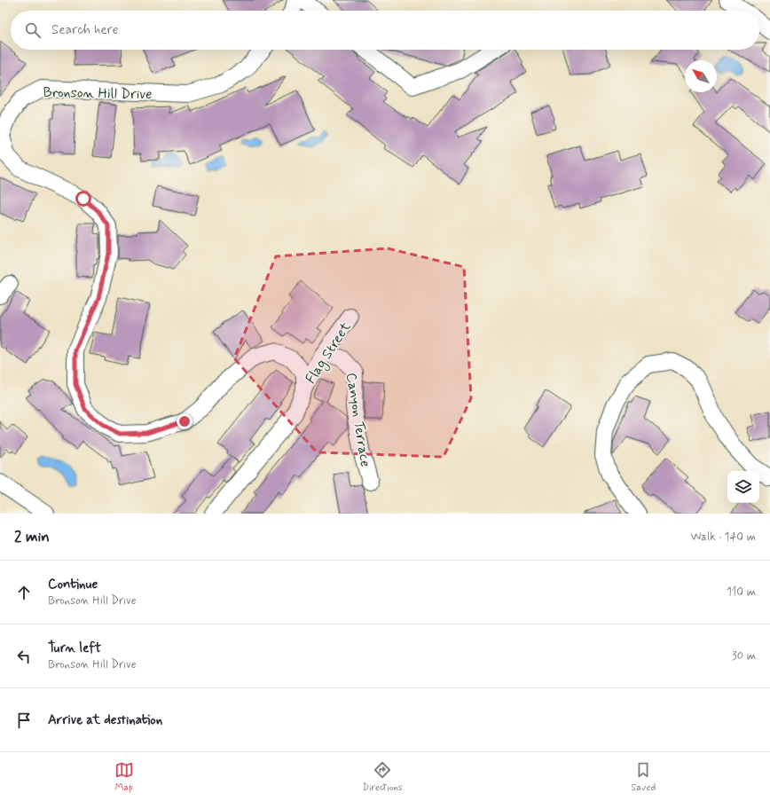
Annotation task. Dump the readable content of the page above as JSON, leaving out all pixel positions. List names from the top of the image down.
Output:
{
  "streets": {
    "street": ["Bronson Hill Drive", "Flag Street", "Canyon Terrace"]
  },
  "crossings": [
    ["Bronson Hill Drive", "Flag Street"],
    ["Flag Street", "Canyon Terrace"]
  ],
  "north": "top left",
  "page": {
    "search": "Search here",
    "heading": ["2 min", "Walk · 140 m"],
    "list": [
      ["Continue", "Bronson Hill Drive", "110 m"],
      ["Turn left", "Bronson Hill Drive", "30 m"],
      "Arrive at destination"
    ],
    "nav": ["Map", "Directions", "Saved"]
  }
}
